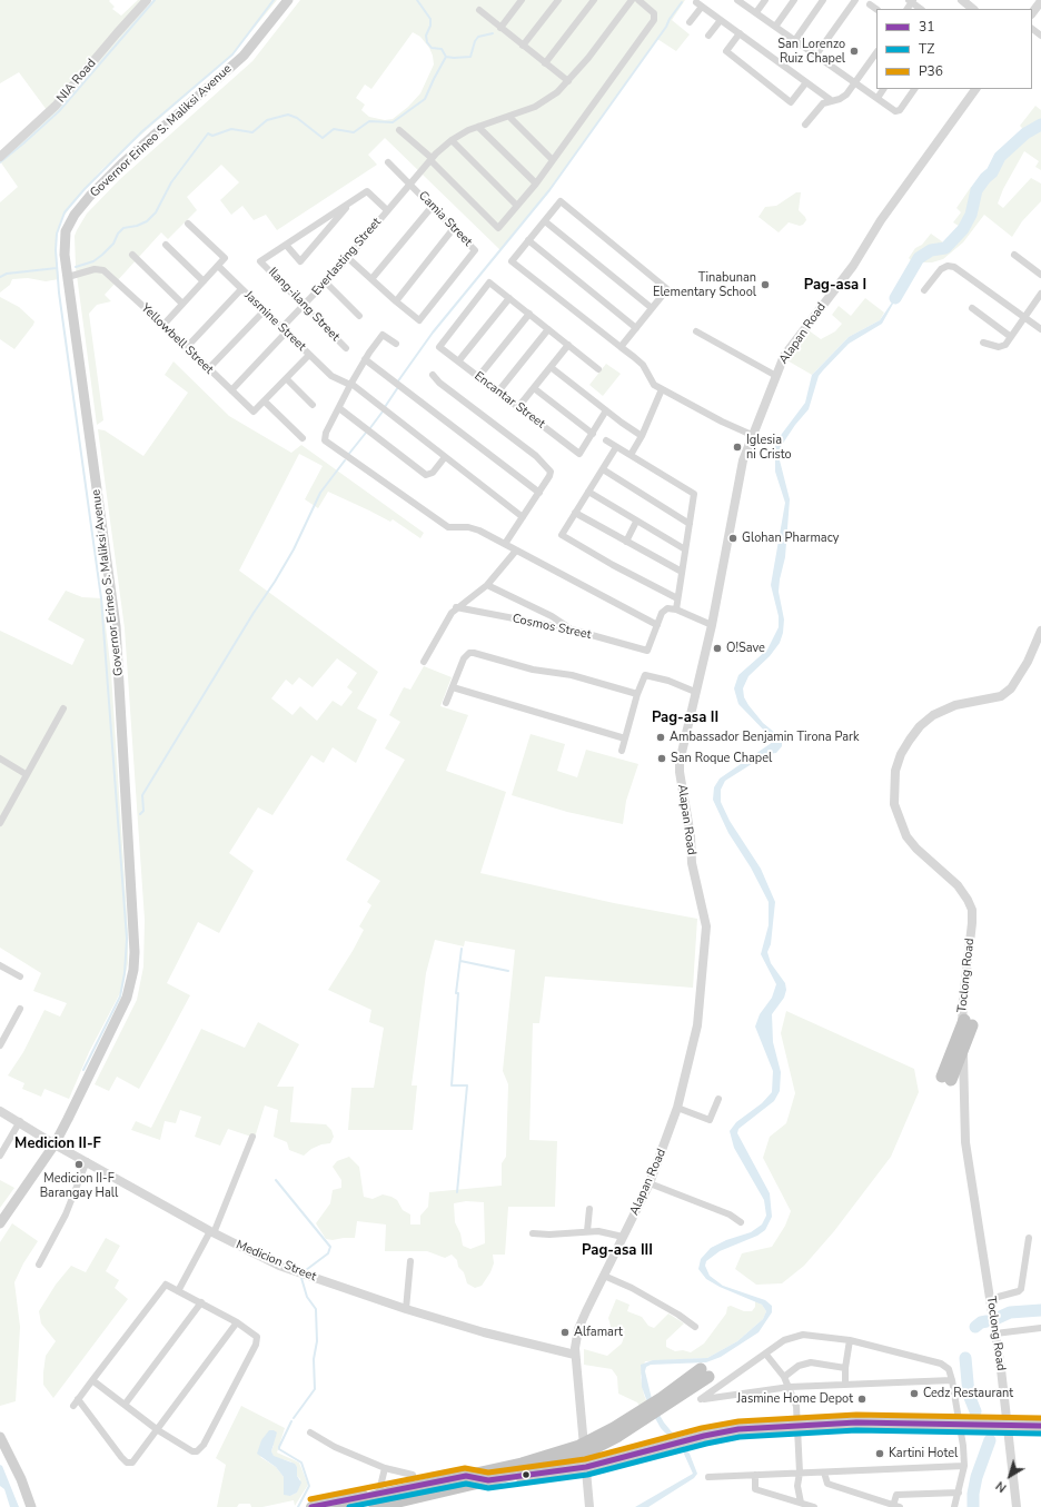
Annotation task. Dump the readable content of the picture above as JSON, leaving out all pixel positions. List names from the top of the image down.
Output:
{
  "streets": {
    "main road": ["Governor Erineo S. Maliksi Avenue"],
    "street": [
      "NIA Road",
      "Camia Street",
      "Everlasting Street",
      "Ilang-ilang Street",
      "Jasmine Street",
      "Alapan Road",
      "Yellowbell Street",
      "Encantar Street",
      "Cosmos Street",
      "Toclong Road",
      "Medicion Street"
    ]
  },
  "crossings": [
    ["Governor Erineo S. Maliksi Avenue", "Yellowbell Street"],
    ["Governor Erineo S. Maliksi Avenue", "Medicion Street"],
    ["Camia Street", "Everlasting Street"],
    ["Everlasting Street", "Ilang-ilang Street"],
    ["Everlasting Street", "Jasmine Street"],
    ["Everlasting Street", "Yellowbell Street"],
    ["Alapan Road", "Medicion Street"]
  ],
  "districts": [
    "Pag-asa I",
    "Pag-asa II",
    "Medicion II-F",
    "Pag-asa III"
  ],
  "places": [
    "San Lorenzo Ruiz Chapel",
    "Tinabunan Elementary School",
    "Iglesia ni Cristo",
    "Glohan Pharmacy",
    "O!Save",
    "Ambassador Benjamin Tirona Park",
    "San Roque Chapel",
    "Medicion II-F Barangay Hall",
    "Alfamart",
    "Cedz Restaurant",
    "Jasmine Home Depot",
    "Kartini Hotel"
  ],
  "lines": ["transit line P36", "transit line 31", "transit line TZ"],
  "legend": ["31", "TZ", "P36"],
  "north": "bottom left"
}
